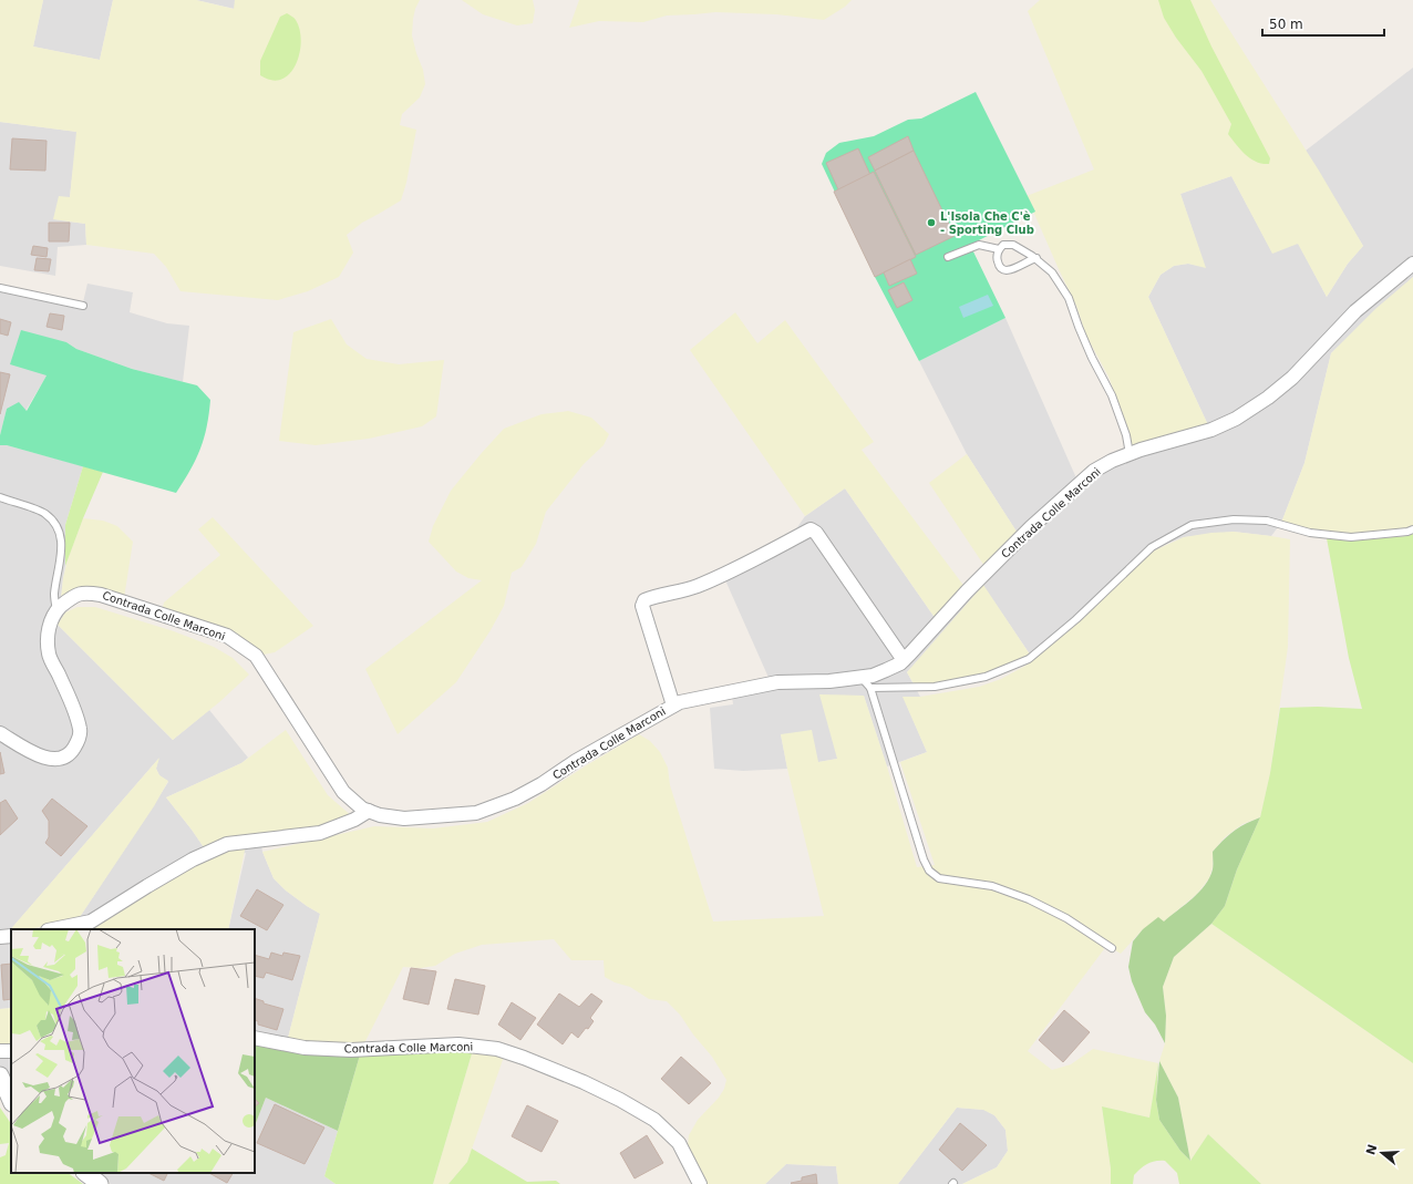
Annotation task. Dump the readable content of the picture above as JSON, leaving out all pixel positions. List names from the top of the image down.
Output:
{
  "streets": {
    "street": ["Contrada Colle Marconi"]
  },
  "places": ["L'Isola Che C'è - Sporting Club"],
  "scale_bar": "50 m",
  "north": "left"
}
